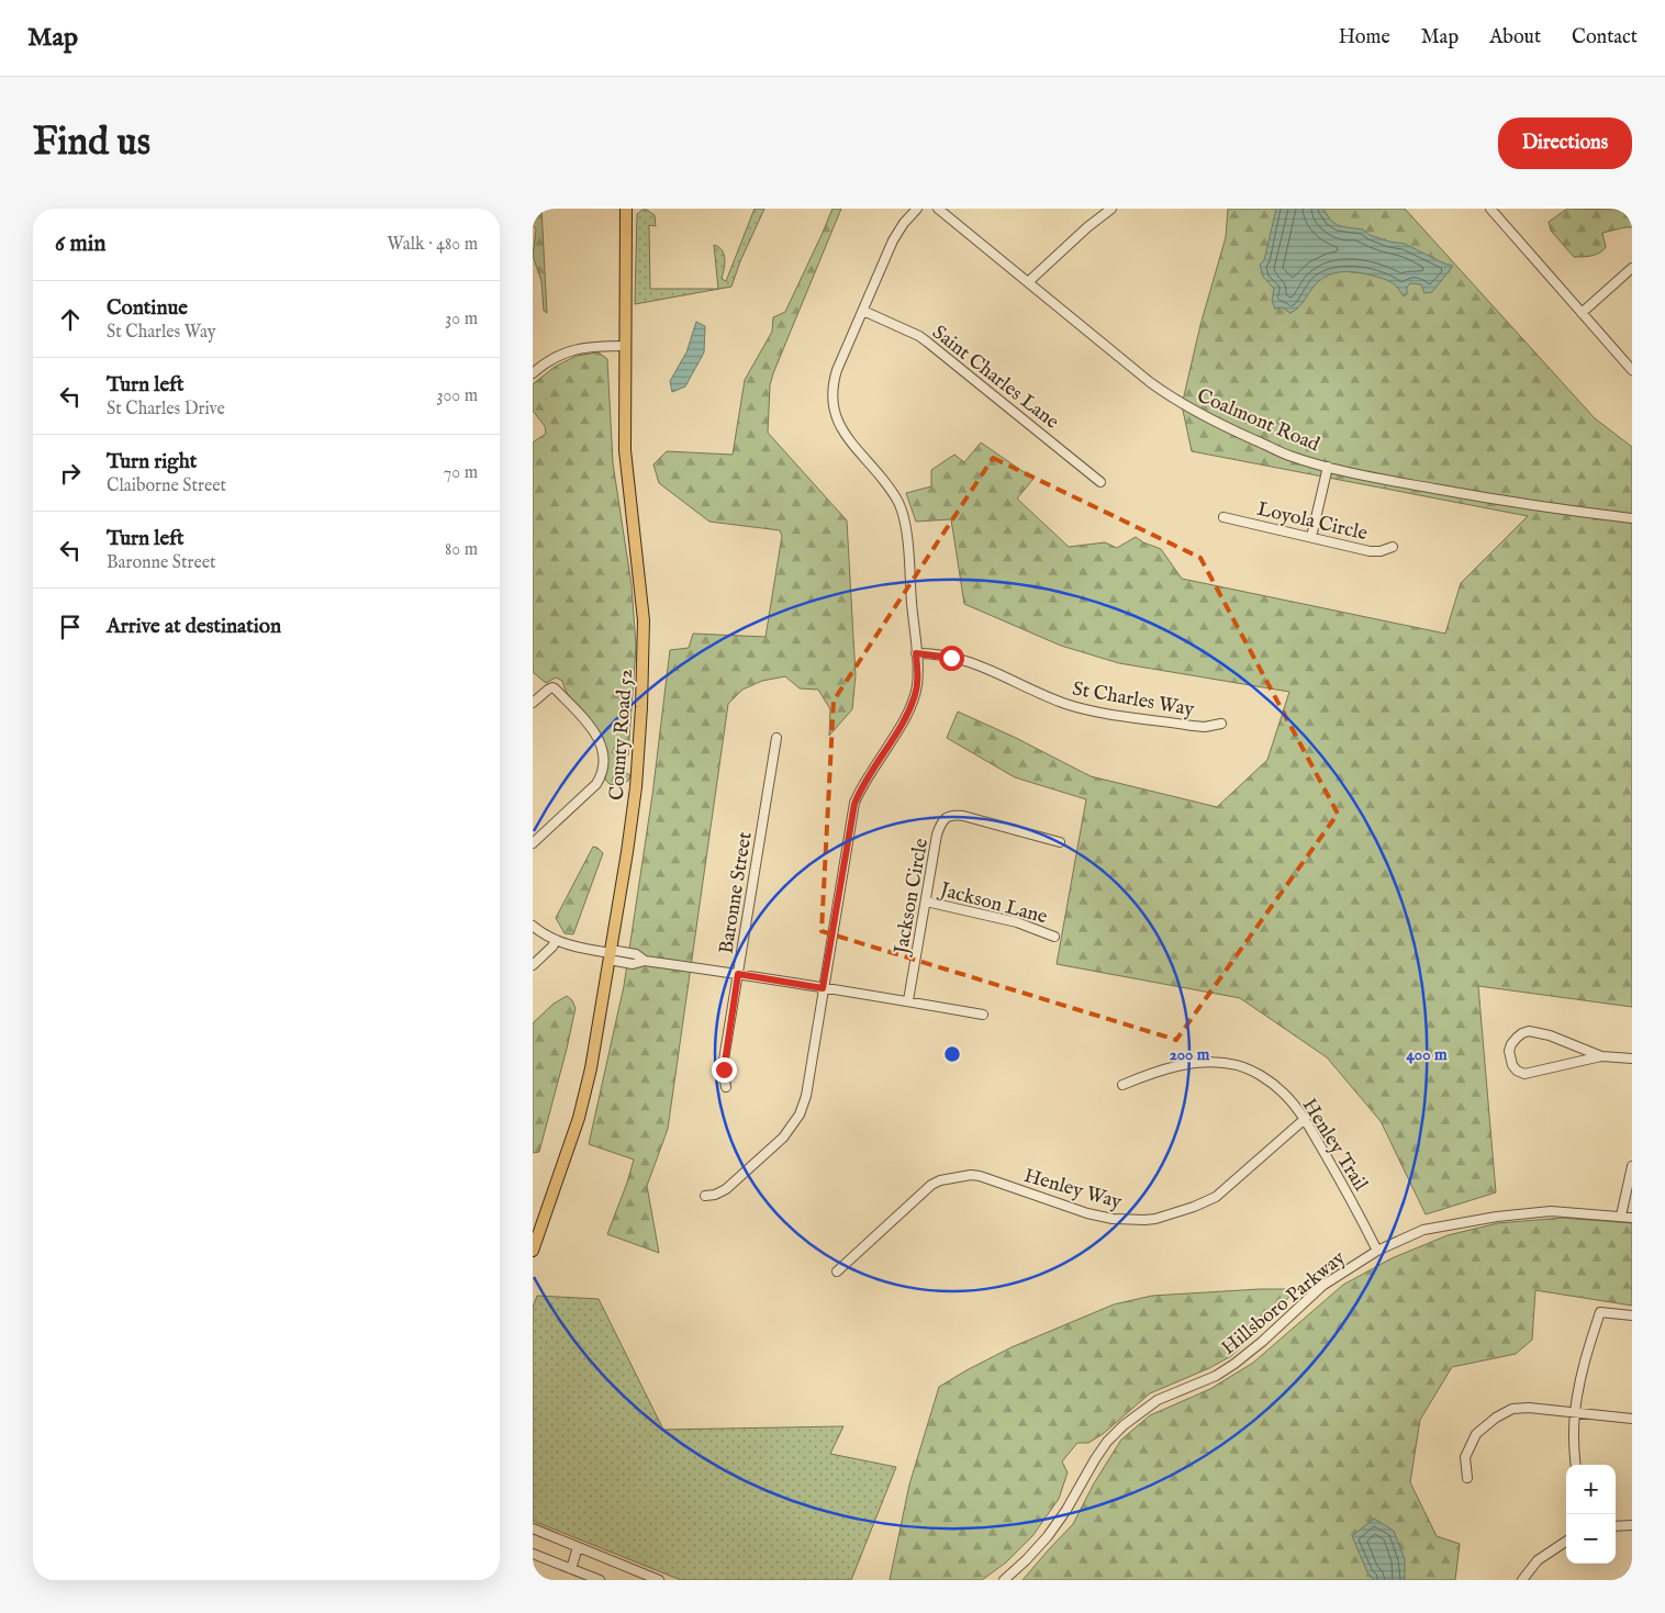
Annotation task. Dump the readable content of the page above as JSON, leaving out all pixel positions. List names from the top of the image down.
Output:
{
  "streets": {
    "main road": ["County Road 52"],
    "street": [
      "Saint Charles Lane",
      "Coalmont Road",
      "Loyola Circle",
      "St Charles Way",
      "Baronne Street",
      "Jackson Circle",
      "Jackson Lane",
      "Henley Trail",
      "Henley Way",
      "Hillsboro Parkway"
    ]
  },
  "crossings": [
    ["Jackson Circle", "Jackson Lane"],
    ["Henley Trail", "Henley Way"],
    ["Henley Trail", "Hillsboro Parkway"]
  ],
  "page": {
    "header": "Map",
    "nav": [
      "Home",
      "Map",
      "About",
      "Contact"
    ],
    "buttons": "Directions",
    "title": "Find us",
    "heading": ["6 min", "Walk · 480 m"],
    "list": [
      ["Continue", "St Charles Way", "30 m"],
      ["Turn left", "St Charles Drive", "300 m"],
      ["Turn right", "Claiborne Street", "70 m"],
      ["Turn left", "Baronne Street", "80 m"],
      "Arrive at destination"
    ],
    "map_buttons": ["+", "−"]
  },
  "rings": ["200 m", "400 m"]
}
